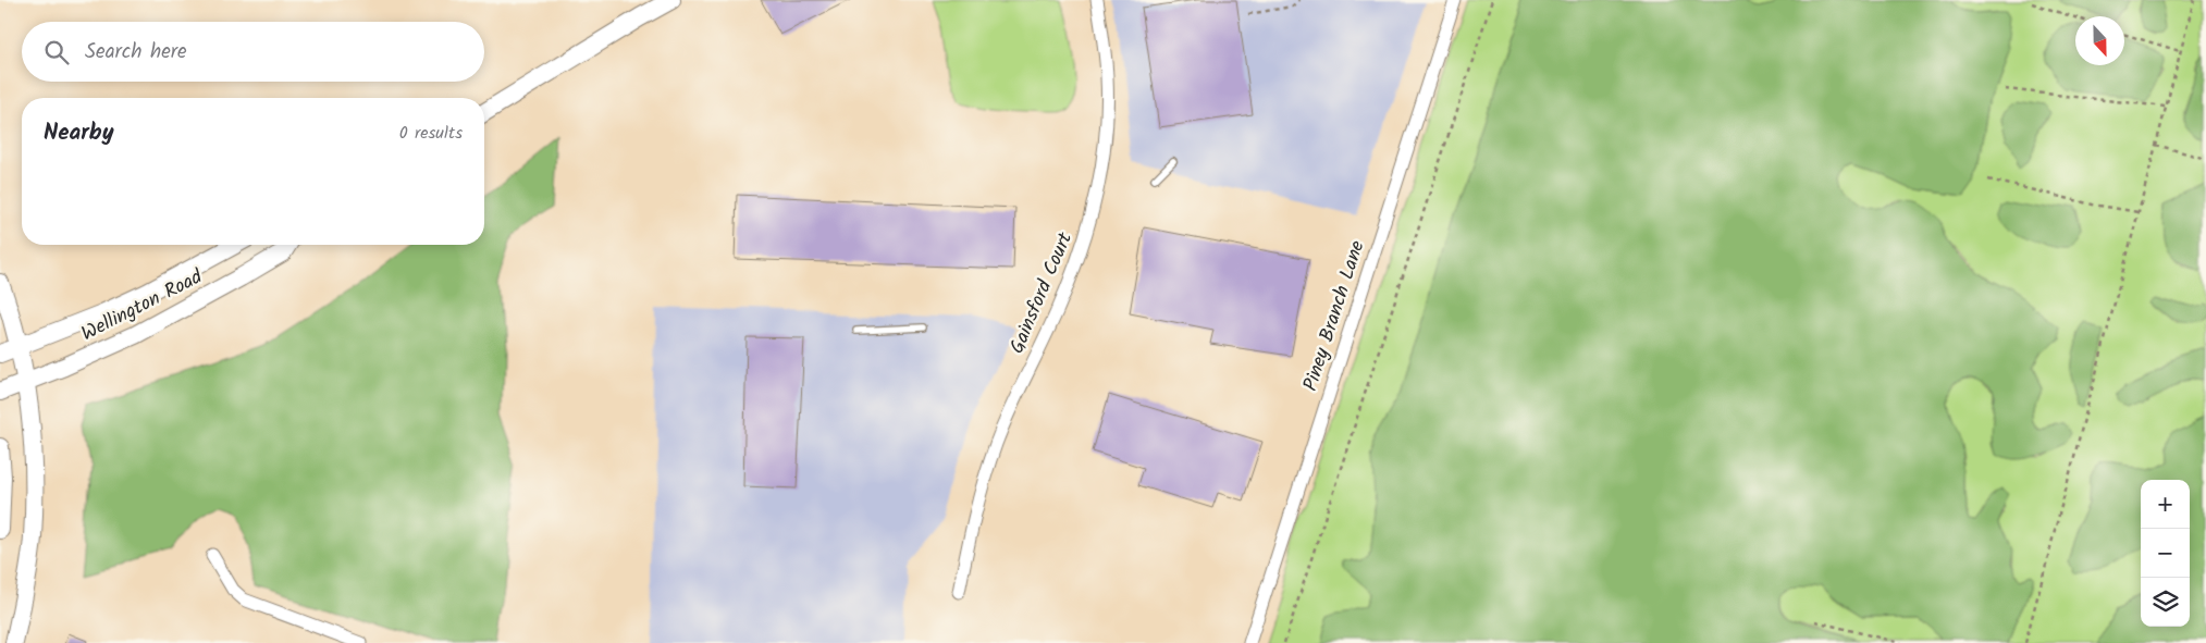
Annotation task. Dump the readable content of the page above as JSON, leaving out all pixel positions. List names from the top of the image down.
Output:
{
  "streets": {
    "main road": ["Wellington Road"],
    "street": ["Gainsford Court", "Piney Branch Lane"]
  },
  "north": "bottom",
  "page": {
    "search": "Search here",
    "heading": ["Nearby", "0 results"],
    "map_buttons": ["+", "−"]
  }
}
